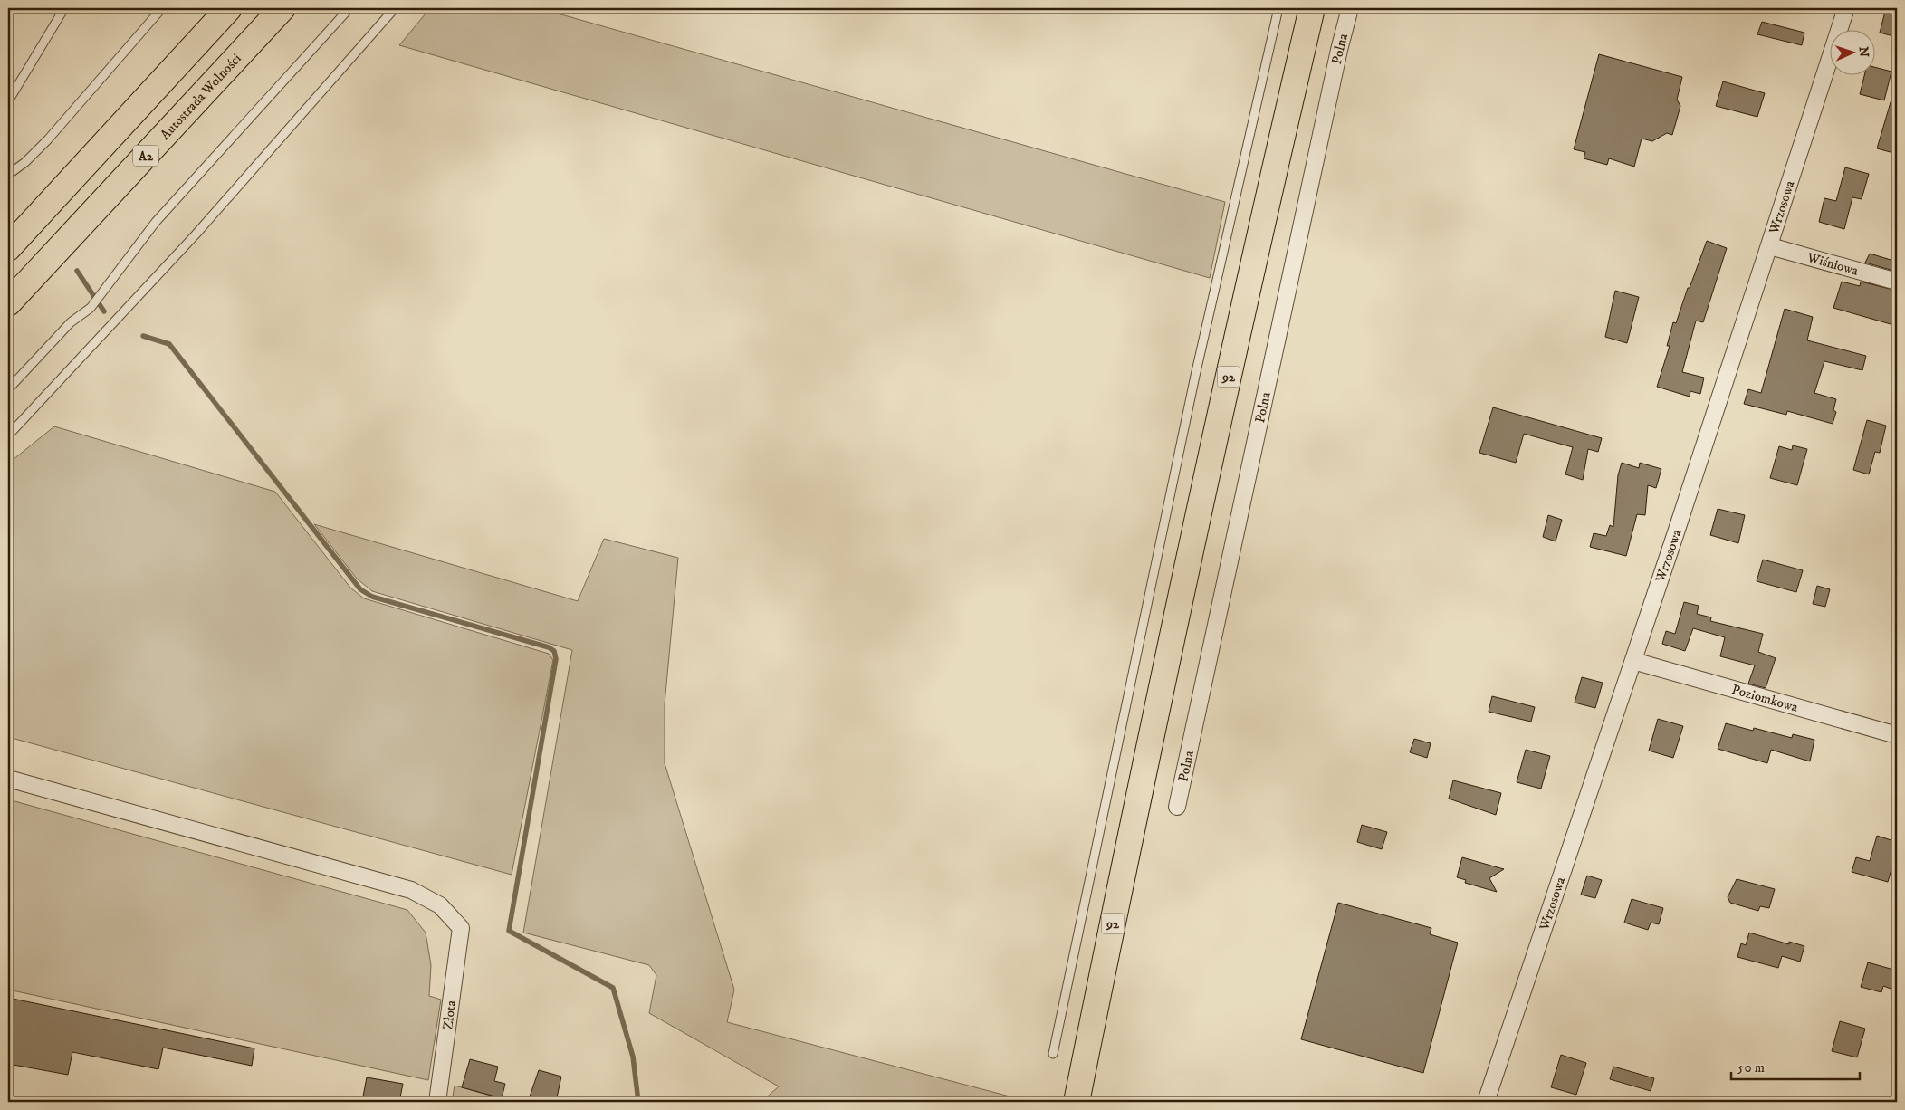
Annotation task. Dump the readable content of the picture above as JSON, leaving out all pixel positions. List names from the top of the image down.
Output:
{
  "streets": {
    "main road": ["Autostrada Wolności", "A2", "92"],
    "street": [
      "Polna",
      "Wrzosowa",
      "Wiśniowa",
      "Poziomkowa",
      "Złota"
    ]
  },
  "crossings": [
    ["Wrzosowa", "Wiśniowa"],
    ["Wrzosowa", "Poziomkowa"]
  ],
  "scale_bar": "50 m",
  "north": "right"
}
